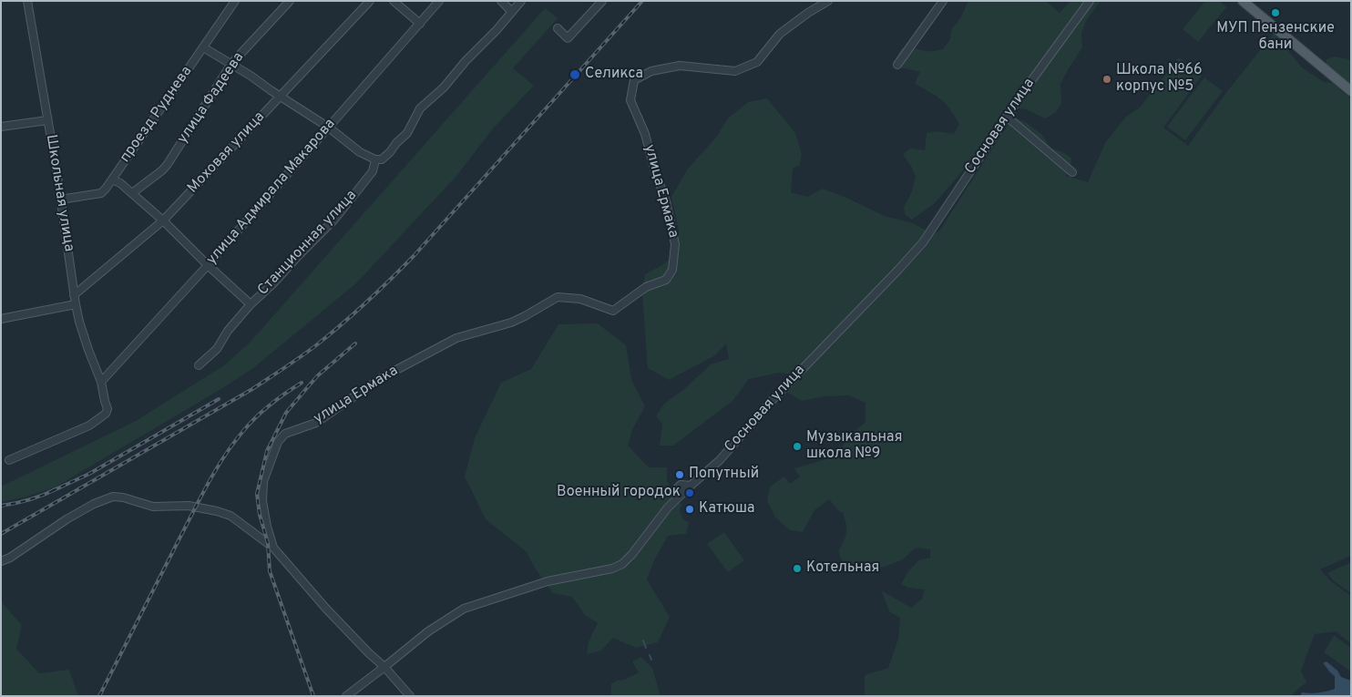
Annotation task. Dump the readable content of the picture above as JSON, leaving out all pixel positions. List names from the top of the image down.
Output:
{
  "streets": {
    "street": [
      "улица Фадеева",
      "проезд Руднева",
      "Сосновая улица",
      "Моховая улица",
      "улица Ермака",
      "улица Адмирала Макарова",
      "Школьная улица",
      "Станционная улица"
    ]
  },
  "crossings": [
    ["проезд Руднева", "Школьная улица"],
    ["Моховая улица", "Школьная улица"],
    ["улица Адмирала Макарова", "Школьная улица"]
  ],
  "places": [
    "МУП Пензенские бани",
    "Селикса",
    "Школа №66 корпус №5",
    "Музыкальная школа №9",
    "Попутный",
    "Военный городок",
    "Катюша",
    "Котельная"
  ]
}
